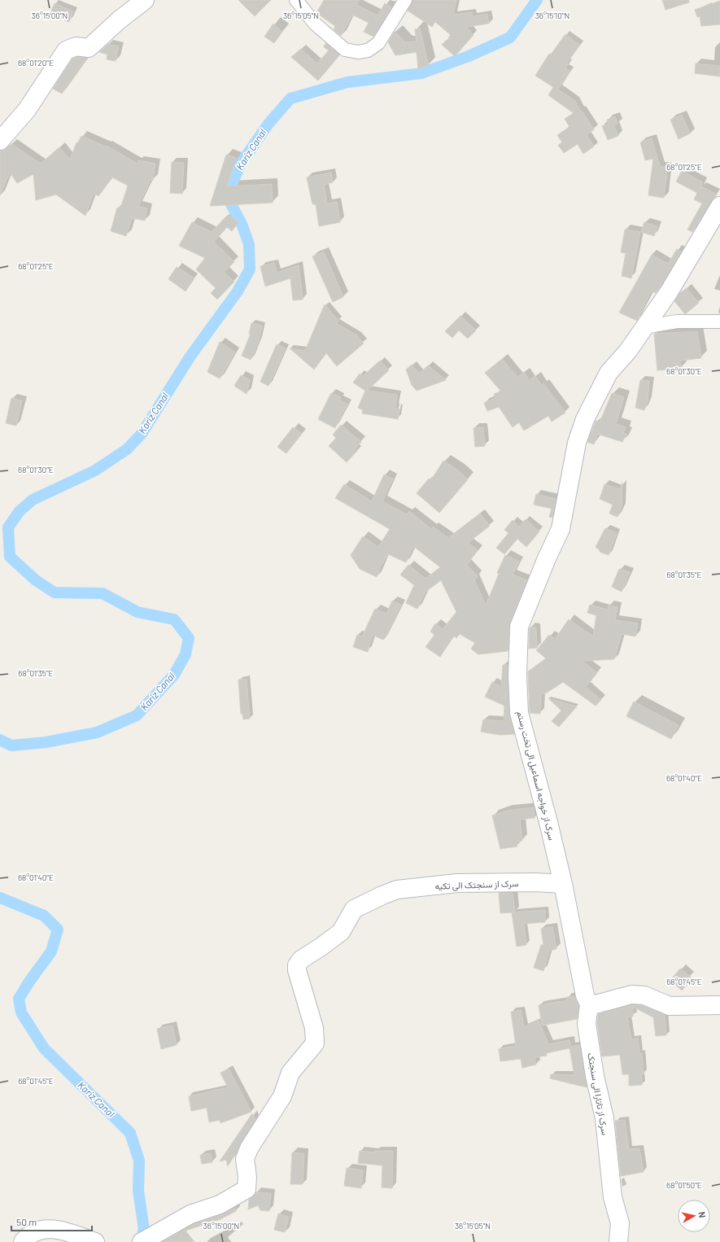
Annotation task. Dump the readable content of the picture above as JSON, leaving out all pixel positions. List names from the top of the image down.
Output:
{
  "streets": {
    "street": ["سرک از خواجه اسماعیل الی تخت رستم", "سرک از سنجتک الی تکیه", "سرک از تاتارا الی سنجتک"]
  },
  "crossings": [
    ["سرک از خواجه اسماعیل الی تخت رستم", "سرک از سنجتک الی تکیه"],
    ["سرک از خواجه اسماعیل الی تخت رستم", "سرک از تاتارا الی سنجتک"]
  ],
  "water": ["Kariz Canal"],
  "scale_bar": "50 m",
  "north": "right",
  "coordinates": [
    "36°15'00\"N",
    "36°15'05\"N",
    "36°15'10\"N",
    "68°01'20\"E",
    "68°01'25\"E",
    "68°01'30\"E",
    "68°01'35\"E",
    "68°01'40\"E",
    "68°01'45\"E",
    "68°01'50\"E"
  ]
}
